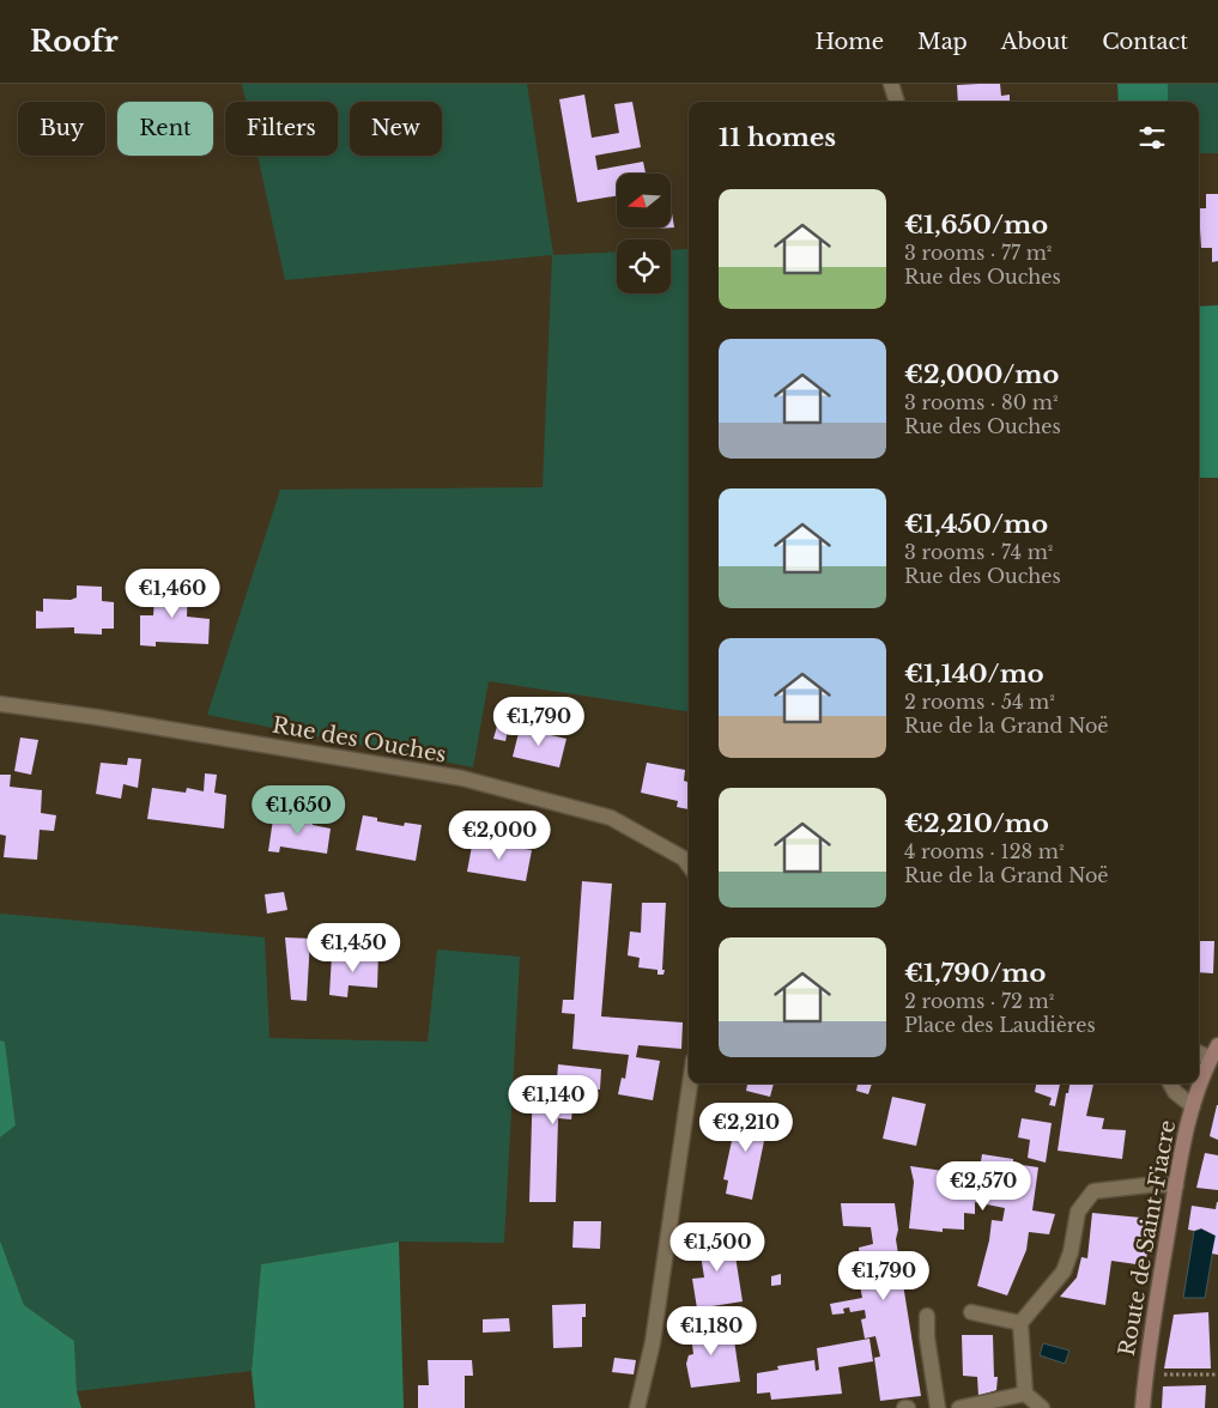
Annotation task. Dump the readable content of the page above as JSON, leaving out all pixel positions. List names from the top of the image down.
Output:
{
  "streets": {
    "main road": ["Route de Saint-Fiacre"],
    "street": ["Rue des Ouches"]
  },
  "north": "left",
  "page": {
    "header": "Roofr",
    "nav": [
      "Home",
      "Map",
      "About",
      "Contact"
    ],
    "chip": [
      "Buy",
      "Rent",
      "Filters",
      "New"
    ],
    "heading": "11 homes",
    "list": [
      {
        "name": "€1,650/mo",
        "note": "3 rooms · 77 m² · Rue des Ouches"
      },
      {
        "name": "€2,000/mo",
        "note": "3 rooms · 80 m² · Rue des Ouches"
      },
      {
        "name": "€1,450/mo",
        "note": "3 rooms · 74 m² · Rue des Ouches"
      },
      {
        "name": "€1,140/mo",
        "note": "2 rooms · 54 m² · Rue de la Grand Noë"
      },
      {
        "name": "€2,210/mo",
        "note": "4 rooms · 128 m² · Rue de la Grand Noë"
      },
      {
        "name": "€1,790/mo",
        "note": "2 rooms · 72 m² · Place des Laudières"
      }
    ],
    "price": [
      "€1,460",
      "€1,790",
      "€1,650",
      "€2,000",
      "€1,450",
      "€1,140",
      "€2,210",
      "€2,570",
      "€1,500",
      "€1,790",
      "€1,180"
    ]
  }
}
